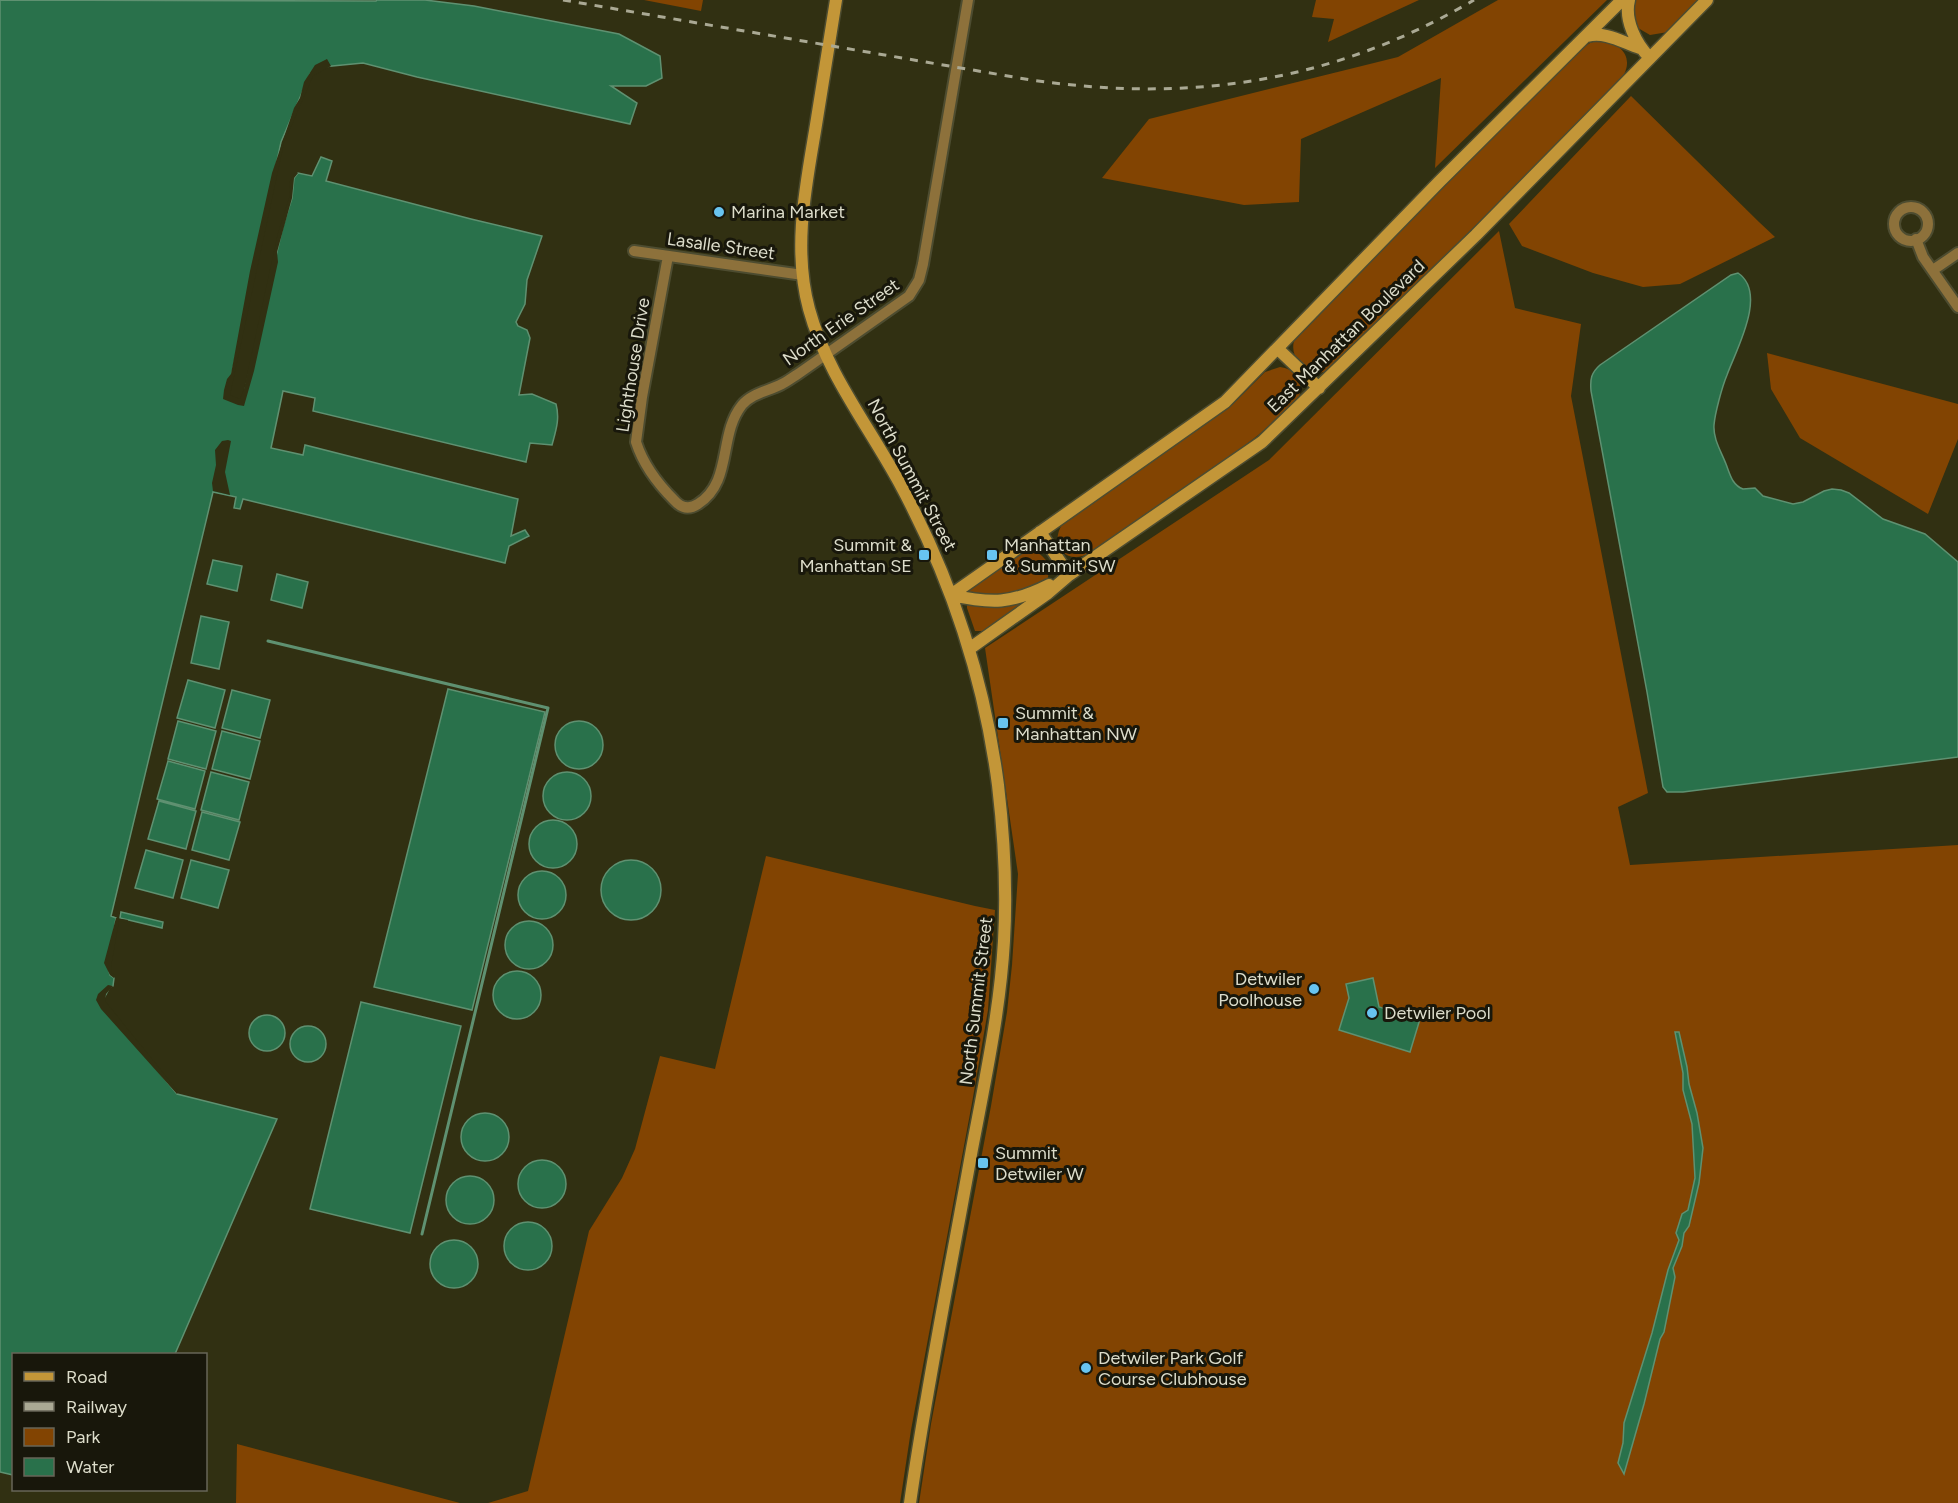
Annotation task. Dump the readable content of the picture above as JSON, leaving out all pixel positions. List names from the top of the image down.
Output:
{
  "streets": {
    "street": [
      "Lasalle Street",
      "North Erie Street",
      "East Manhattan Boulevard",
      "Lighthouse Drive",
      "North Summit Street"
    ]
  },
  "crossings": [
    ["Lasalle Street", "Lighthouse Drive"],
    ["Lasalle Street", "North Summit Street"],
    ["North Erie Street", "Lighthouse Drive"],
    ["North Erie Street", "North Summit Street"],
    ["East Manhattan Boulevard", "North Summit Street"]
  ],
  "places": {
    "other": [
      "Marina Market",
      "Detwiler Poolhouse",
      "Detwiler Pool",
      "Detwiler Park Golf Course Clubhouse"
    ],
    "transit": [
      "Summit & Manhattan SE",
      "Manhattan & Summit SW",
      "Summit & Manhattan NW",
      "Summit Detwiler W"
    ]
  },
  "legend": [
    "Road",
    "Railway",
    "Park",
    "Water"
  ]
}
